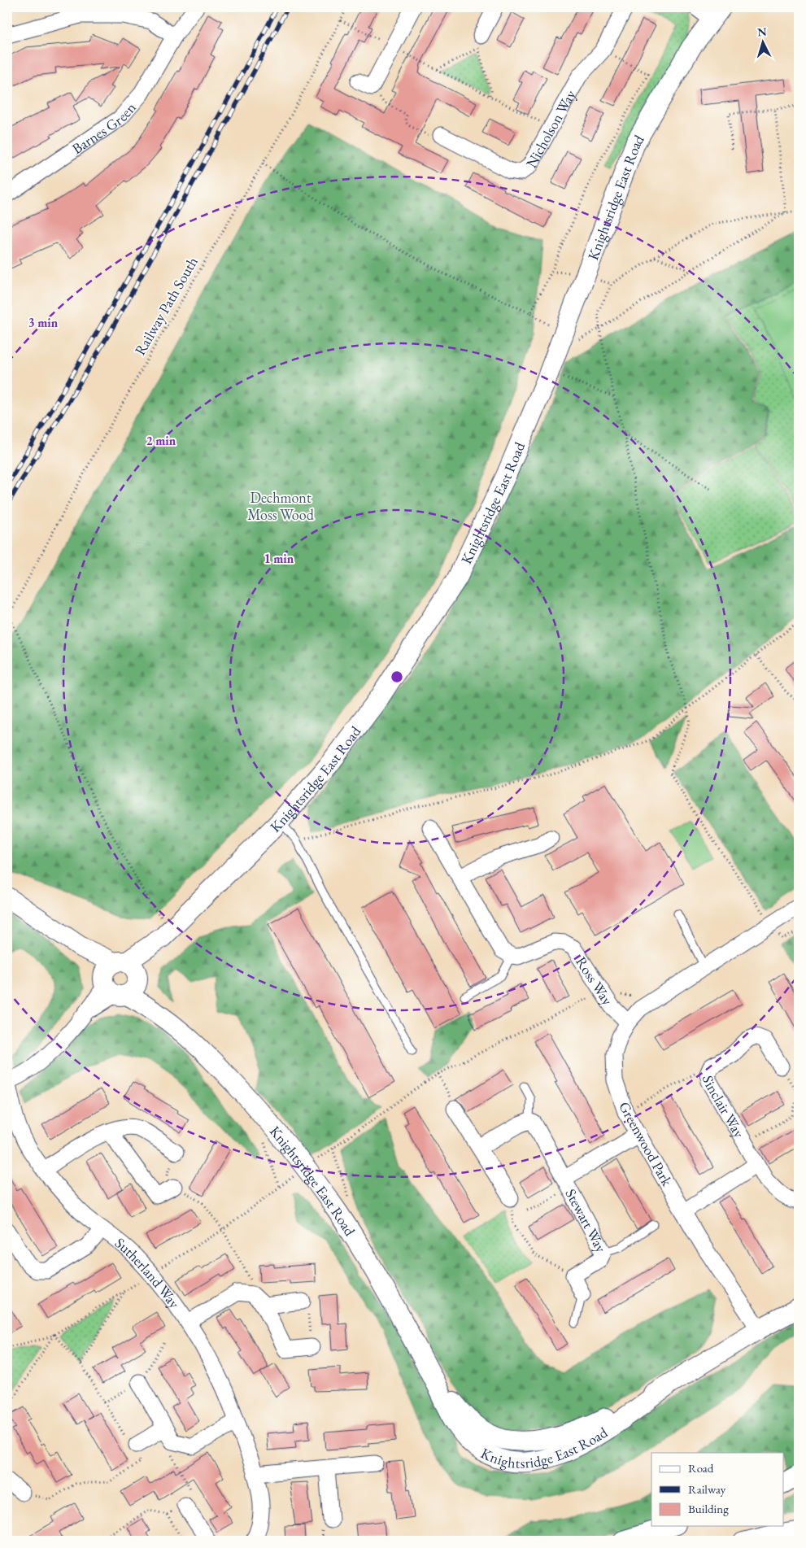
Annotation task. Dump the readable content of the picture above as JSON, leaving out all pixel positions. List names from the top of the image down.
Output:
{
  "streets": {
    "street": [
      "Barnes Green",
      "Nicholson Way",
      "Knightsridge East Road",
      "Ross Way",
      "Sinclair Way",
      "Greenwood Park",
      "Stewart Way",
      "Sutherland Way"
    ],
    "path": ["Railway Path South"]
  },
  "crossings": [
    ["Knightsridge East Road", "Greenwood Park"],
    ["Knightsridge East Road", "Sutherland Way"],
    ["Ross Way", "Greenwood Park"],
    ["Greenwood Park", "Stewart Way"]
  ],
  "parks": ["Dechmont Moss Wood"],
  "legend": ["Road", "Railway", "Building"],
  "north": "top",
  "rings": ["3 min", "2 min", "1 min"]
}
